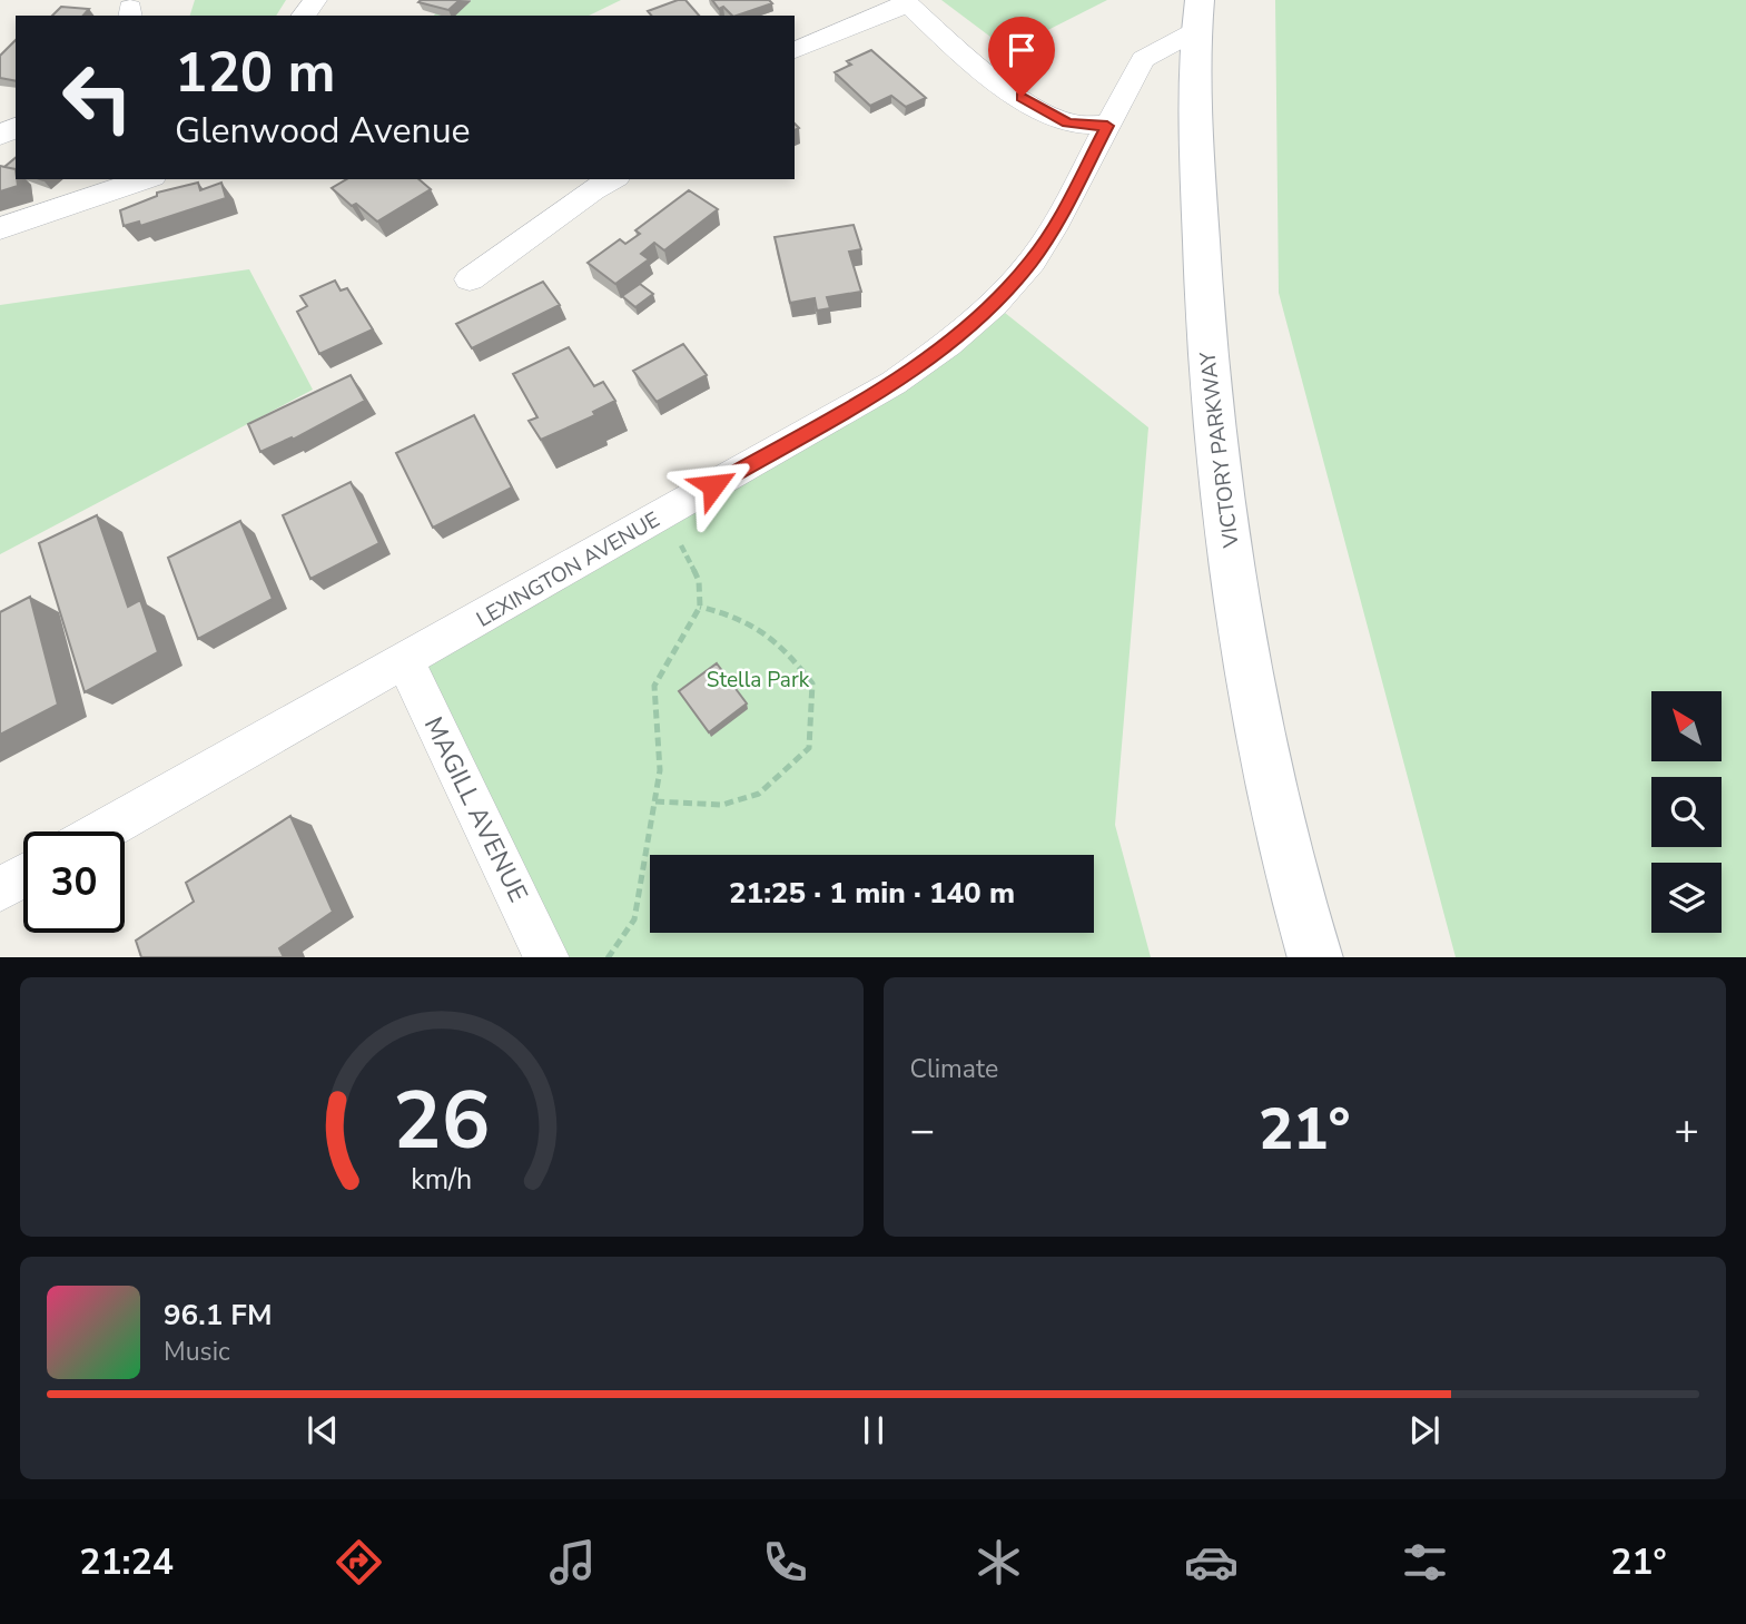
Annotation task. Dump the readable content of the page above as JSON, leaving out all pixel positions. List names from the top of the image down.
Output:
{
  "streets": {
    "street": ["VICTORY PARKWAY", "LEXINGTON AVENUE", "MAGILL AVENUE"]
  },
  "crossings": [
    ["VICTORY PARKWAY", "LEXINGTON AVENUE"],
    ["LEXINGTON AVENUE", "MAGILL AVENUE"]
  ],
  "parks": ["Stella Park"],
  "north": "top left",
  "page": {
    "turn": ["120 m", "Glenwood Avenue"],
    "limit": "30",
    "trip": "21:25 · 1 min · 140 m",
    "tile": "Climate",
    "heat": ["−", "21°", "+"],
    "song": ["96.1 FM", "Music"],
    "tabs": ["21:24", "21°"],
    "gauge": ["26", "km/h"]
  }
}
